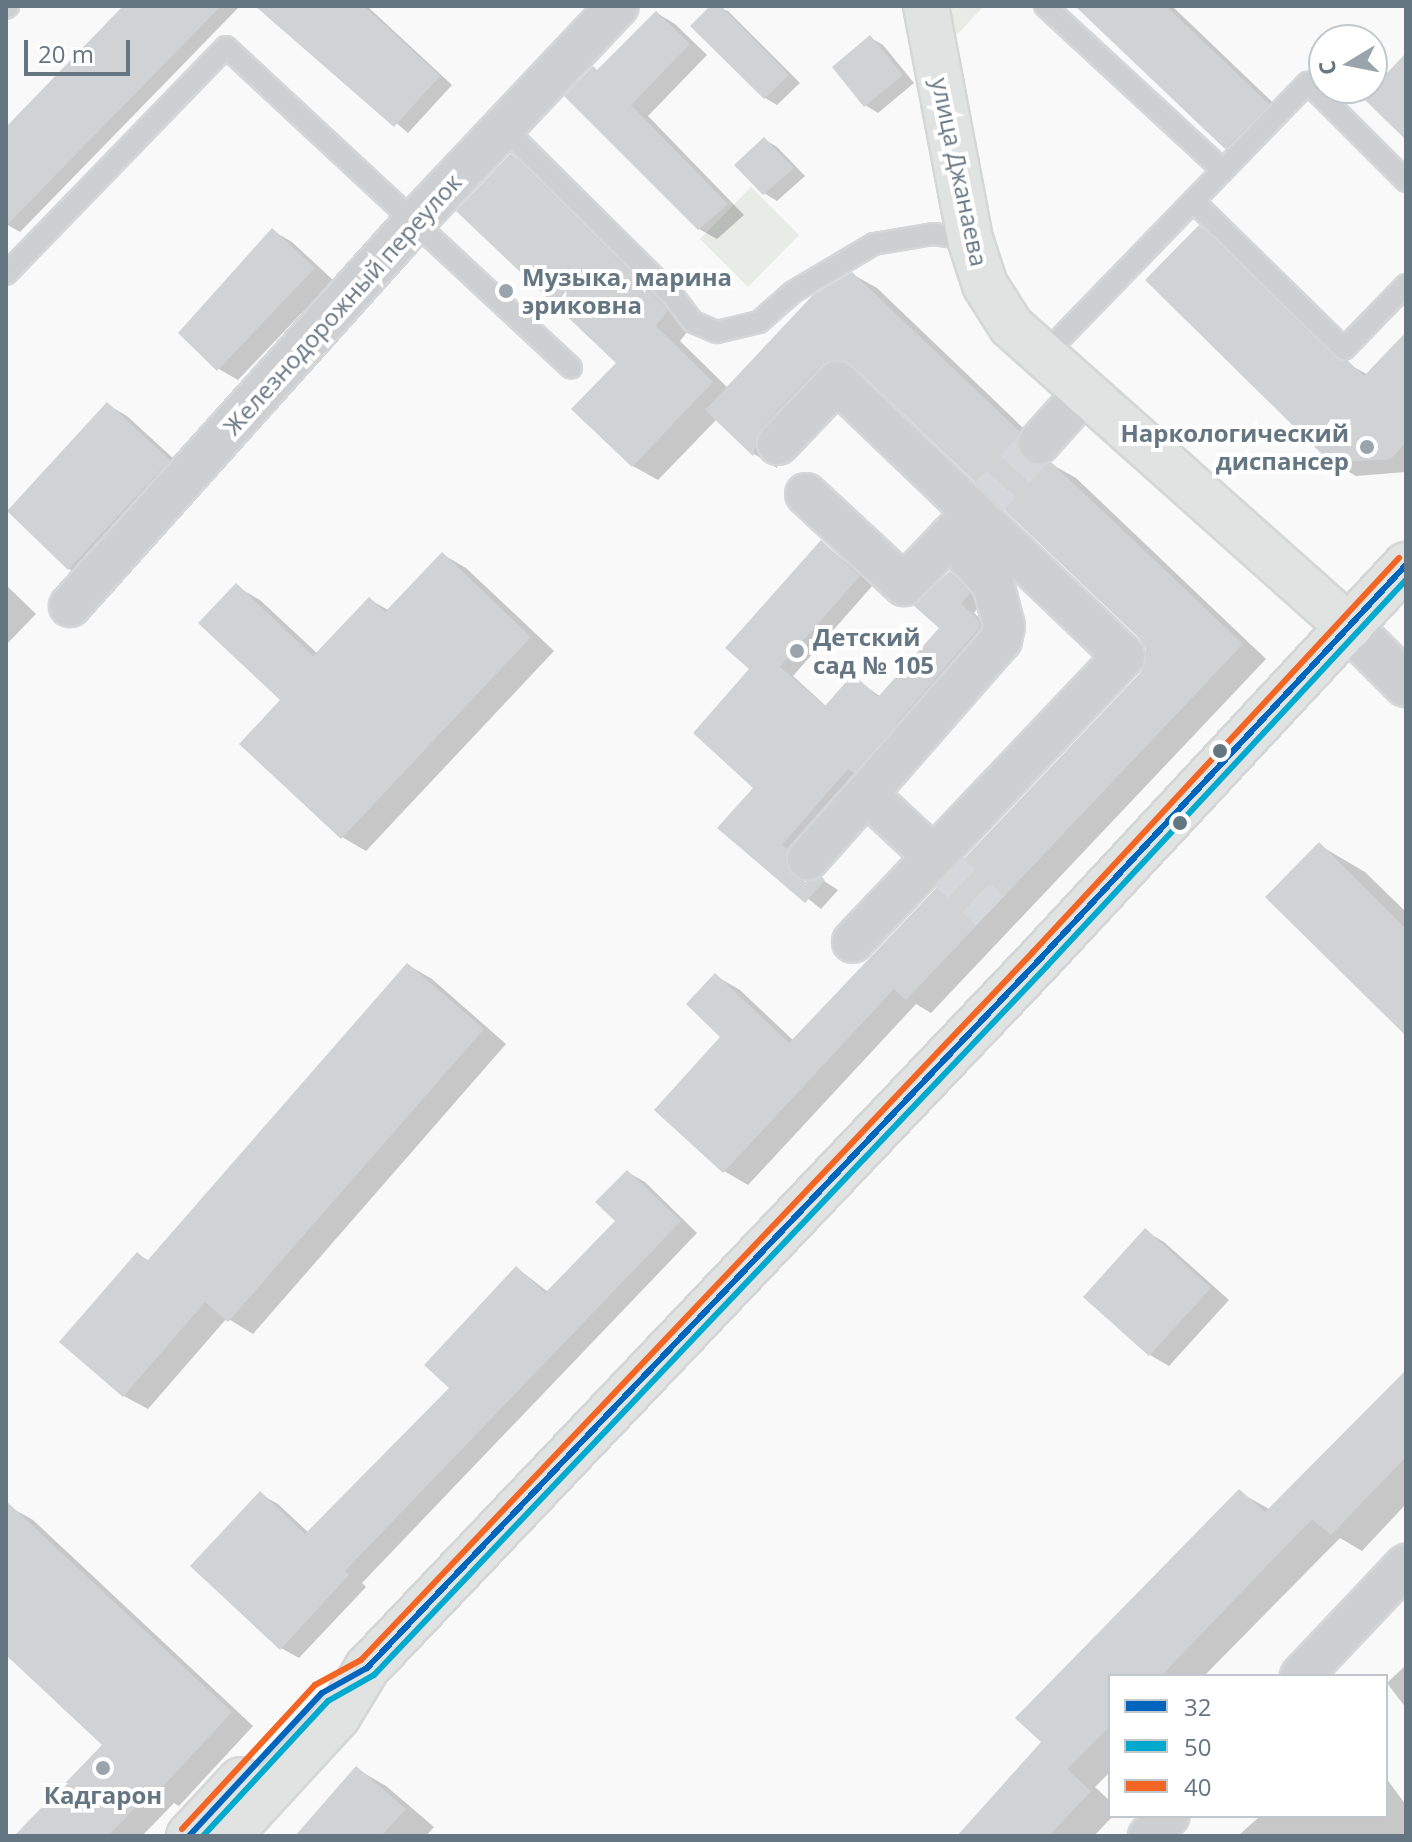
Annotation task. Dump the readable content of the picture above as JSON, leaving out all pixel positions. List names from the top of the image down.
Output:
{
  "streets": {
    "main road": ["улица Джанаева"],
    "street": ["Железнодорожный переулок"]
  },
  "places": [
    "Музыка, марина эриковна",
    "Наркологический диспансер",
    "Детский сад № 105",
    "Кадгарон"
  ],
  "lines": ["transit line 40", "transit line 32", "transit line 50"],
  "legend": ["32", "50", "40"],
  "scale_bar": "20 m",
  "north": "left"
}
